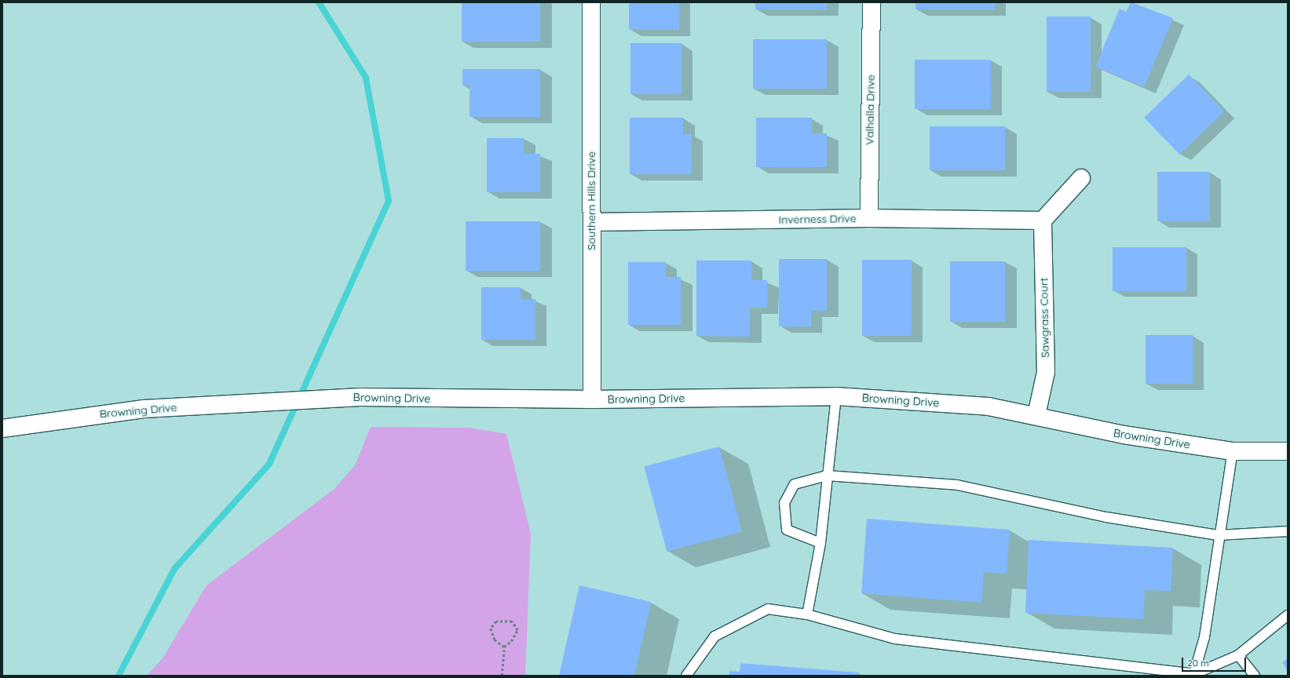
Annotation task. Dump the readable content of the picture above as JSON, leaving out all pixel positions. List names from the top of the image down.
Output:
{
  "streets": {
    "street": [
      "Valhalla Drive",
      "Southern Hills Drive",
      "Inverness Drive",
      "Sawgrass Court",
      "Browning Drive"
    ]
  },
  "crossings": [
    ["Valhalla Drive", "Inverness Drive"],
    ["Southern Hills Drive", "Inverness Drive"],
    ["Southern Hills Drive", "Browning Drive"],
    ["Inverness Drive", "Sawgrass Court"],
    ["Sawgrass Court", "Browning Drive"]
  ],
  "scale_bar": "20 m"
}
